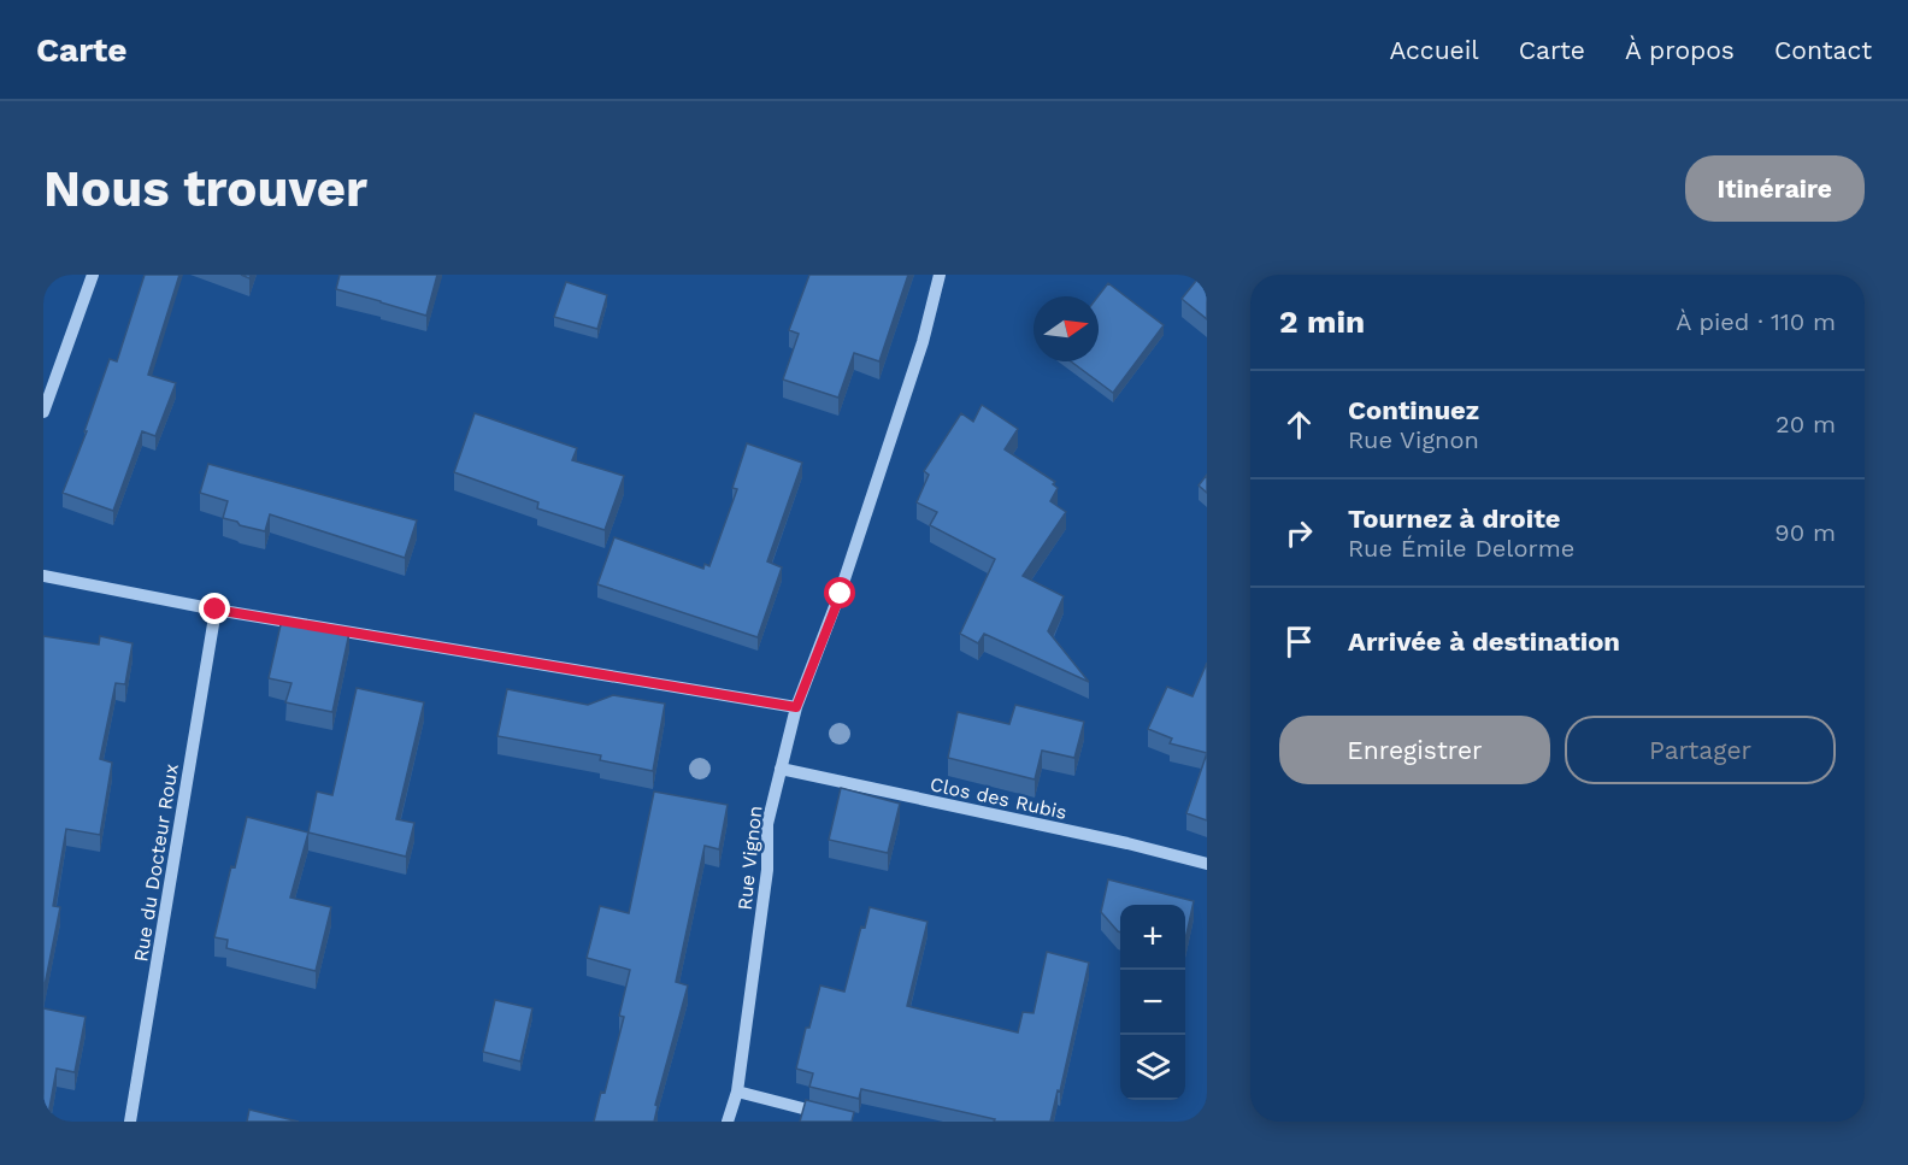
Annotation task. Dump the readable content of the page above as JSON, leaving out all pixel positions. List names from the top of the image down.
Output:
{
  "streets": {
    "street": ["Clos des Rubis", "Rue Vignon", "Rue du Docteur Roux"]
  },
  "crossings": [
    ["Clos des Rubis", "Rue Vignon"]
  ],
  "north": "right",
  "page": {
    "header": "Carte",
    "nav": [
      "Accueil",
      "Carte",
      "À propos",
      "Contact"
    ],
    "buttons": [
      "Itinéraire",
      ["Enregistrer", "Partager"]
    ],
    "title": "Nous trouver",
    "heading": ["2 min", "À pied · 110 m"],
    "list": [
      ["Continuez", "Rue Vignon", "20 m"],
      ["Tournez à droite", "Rue Émile Delorme", "90 m"],
      "Arrivée à destination"
    ],
    "map_buttons": ["+", "−"]
  }
}
